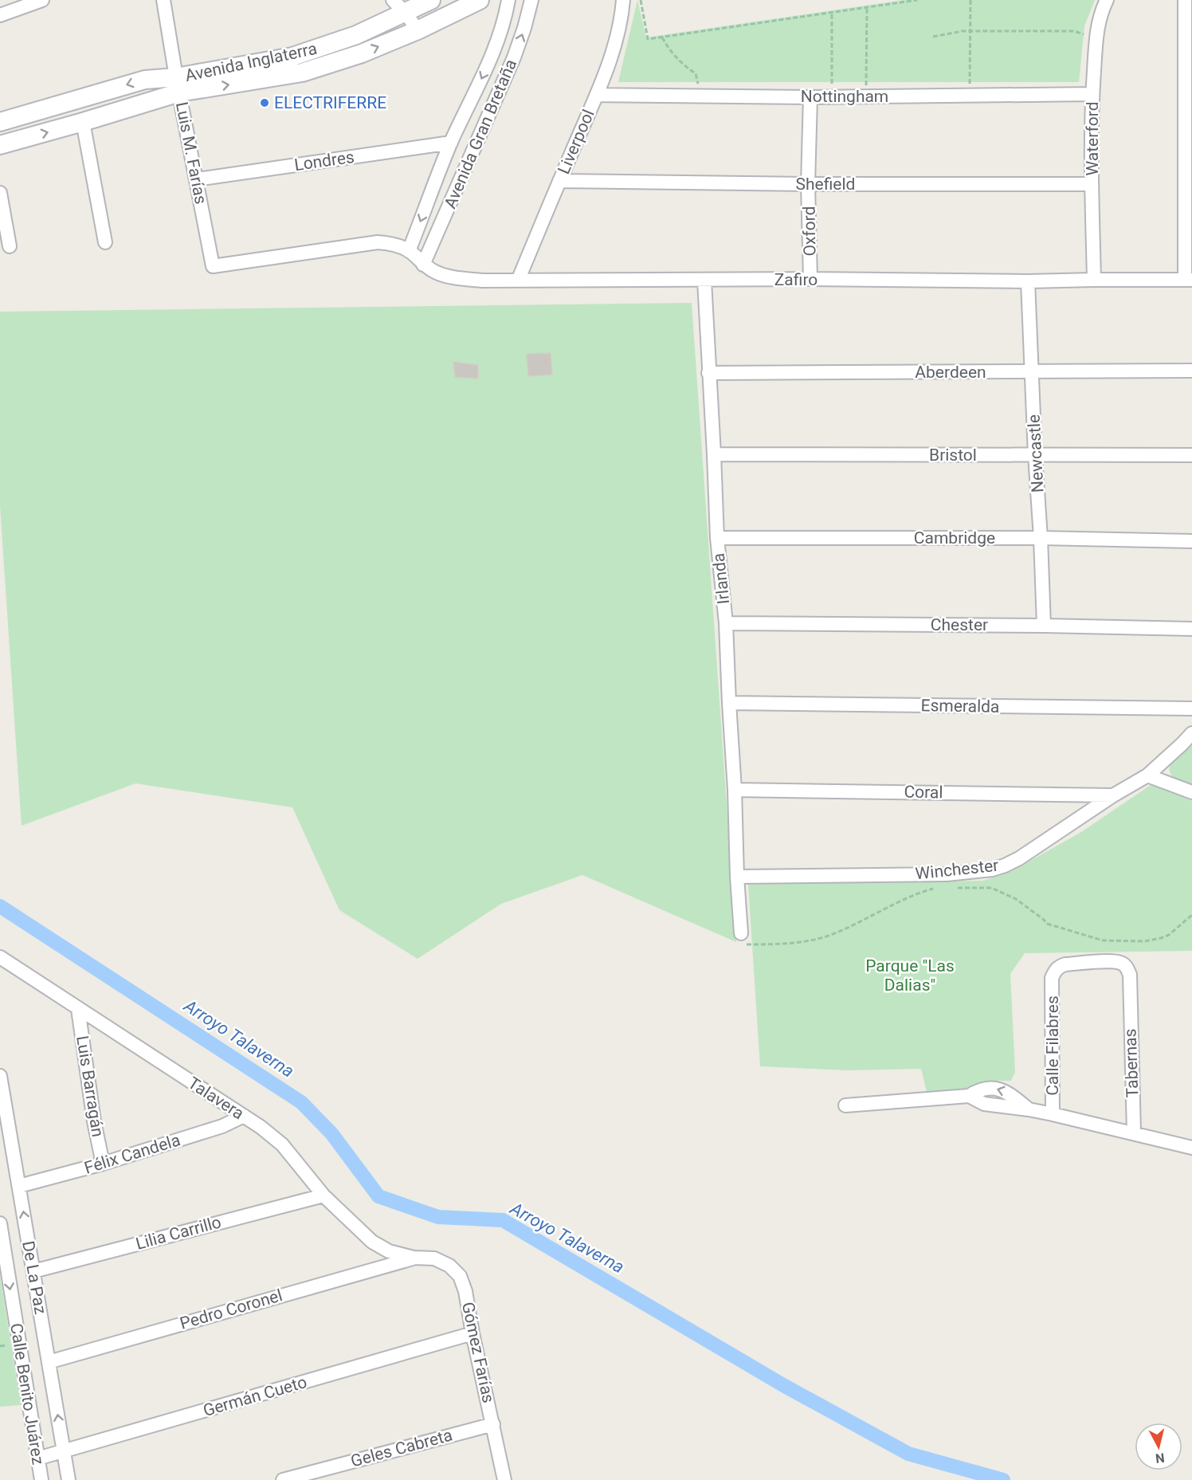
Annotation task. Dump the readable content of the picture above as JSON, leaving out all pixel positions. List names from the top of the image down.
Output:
{
  "streets": {
    "street": [
      "Avenida Inglaterra",
      "Nottingham",
      "Avenida Gran Bretaña",
      "Waterford",
      "Liverpool",
      "Luis M. Farías",
      "Londres",
      "Shefield",
      "Oxford",
      "Zafiro",
      "Aberdeen",
      "Newcastle",
      "Bristol",
      "Cambridge",
      "Irlanda",
      "Chester",
      "Esmeralda",
      "Coral",
      "Winchester",
      "Calle Filabres",
      "Tabernas",
      "Luis Barragán",
      "Talavera",
      "Félix Candela",
      "Lilia Carrillo",
      "De La Paz",
      "Pedro Coronel",
      "Gómez Farías",
      "Calle Benito Juárez",
      "Germán Cueto",
      "Geles Cabreta"
    ]
  },
  "crossings": [
    ["Avenida Inglaterra", "Luis M. Farías"],
    ["Nottingham", "Waterford"],
    ["Nottingham", "Liverpool"],
    ["Nottingham", "Oxford"],
    ["Avenida Gran Bretaña", "Luis M. Farías"],
    ["Avenida Gran Bretaña", "Londres"],
    ["Avenida Gran Bretaña", "Zafiro"],
    ["Waterford", "Shefield"],
    ["Waterford", "Zafiro"],
    ["Liverpool", "Shefield"],
    ["Liverpool", "Zafiro"],
    ["Luis M. Farías", "Londres"],
    ["Luis M. Farías", "Zafiro"],
    ["Shefield", "Oxford"],
    ["Oxford", "Zafiro"],
    ["Zafiro", "Newcastle"],
    ["Zafiro", "Irlanda"],
    ["Aberdeen", "Newcastle"],
    ["Aberdeen", "Irlanda"],
    ["Newcastle", "Bristol"],
    ["Newcastle", "Cambridge"],
    ["Newcastle", "Chester"],
    ["Bristol", "Irlanda"],
    ["Cambridge", "Irlanda"],
    ["Irlanda", "Chester"],
    ["Irlanda", "Esmeralda"],
    ["Irlanda", "Coral"],
    ["Irlanda", "Winchester"],
    ["Coral", "Winchester"],
    ["Calle Filabres", "Tabernas"],
    ["Luis Barragán", "Talavera"],
    ["Luis Barragán", "Félix Candela"],
    ["Talavera", "Félix Candela"],
    ["Talavera", "Lilia Carrillo"],
    ["Talavera", "Pedro Coronel"],
    ["Talavera", "Gómez Farías"],
    ["Félix Candela", "De La Paz"],
    ["Lilia Carrillo", "De La Paz"],
    ["De La Paz", "Pedro Coronel"],
    ["De La Paz", "Germán Cueto"],
    ["Pedro Coronel", "Gómez Farías"],
    ["Gómez Farías", "Germán Cueto"],
    ["Gómez Farías", "Geles Cabreta"],
    ["Calle Benito Juárez", "Germán Cueto"]
  ],
  "one_way": ["De La Paz", "Calle Benito Juárez"],
  "water": ["Arroyo Talaverna"],
  "parks": ["Parque \"Las Dalias\""],
  "places": ["ELECTRIFERRE"],
  "north": "bottom"
}
